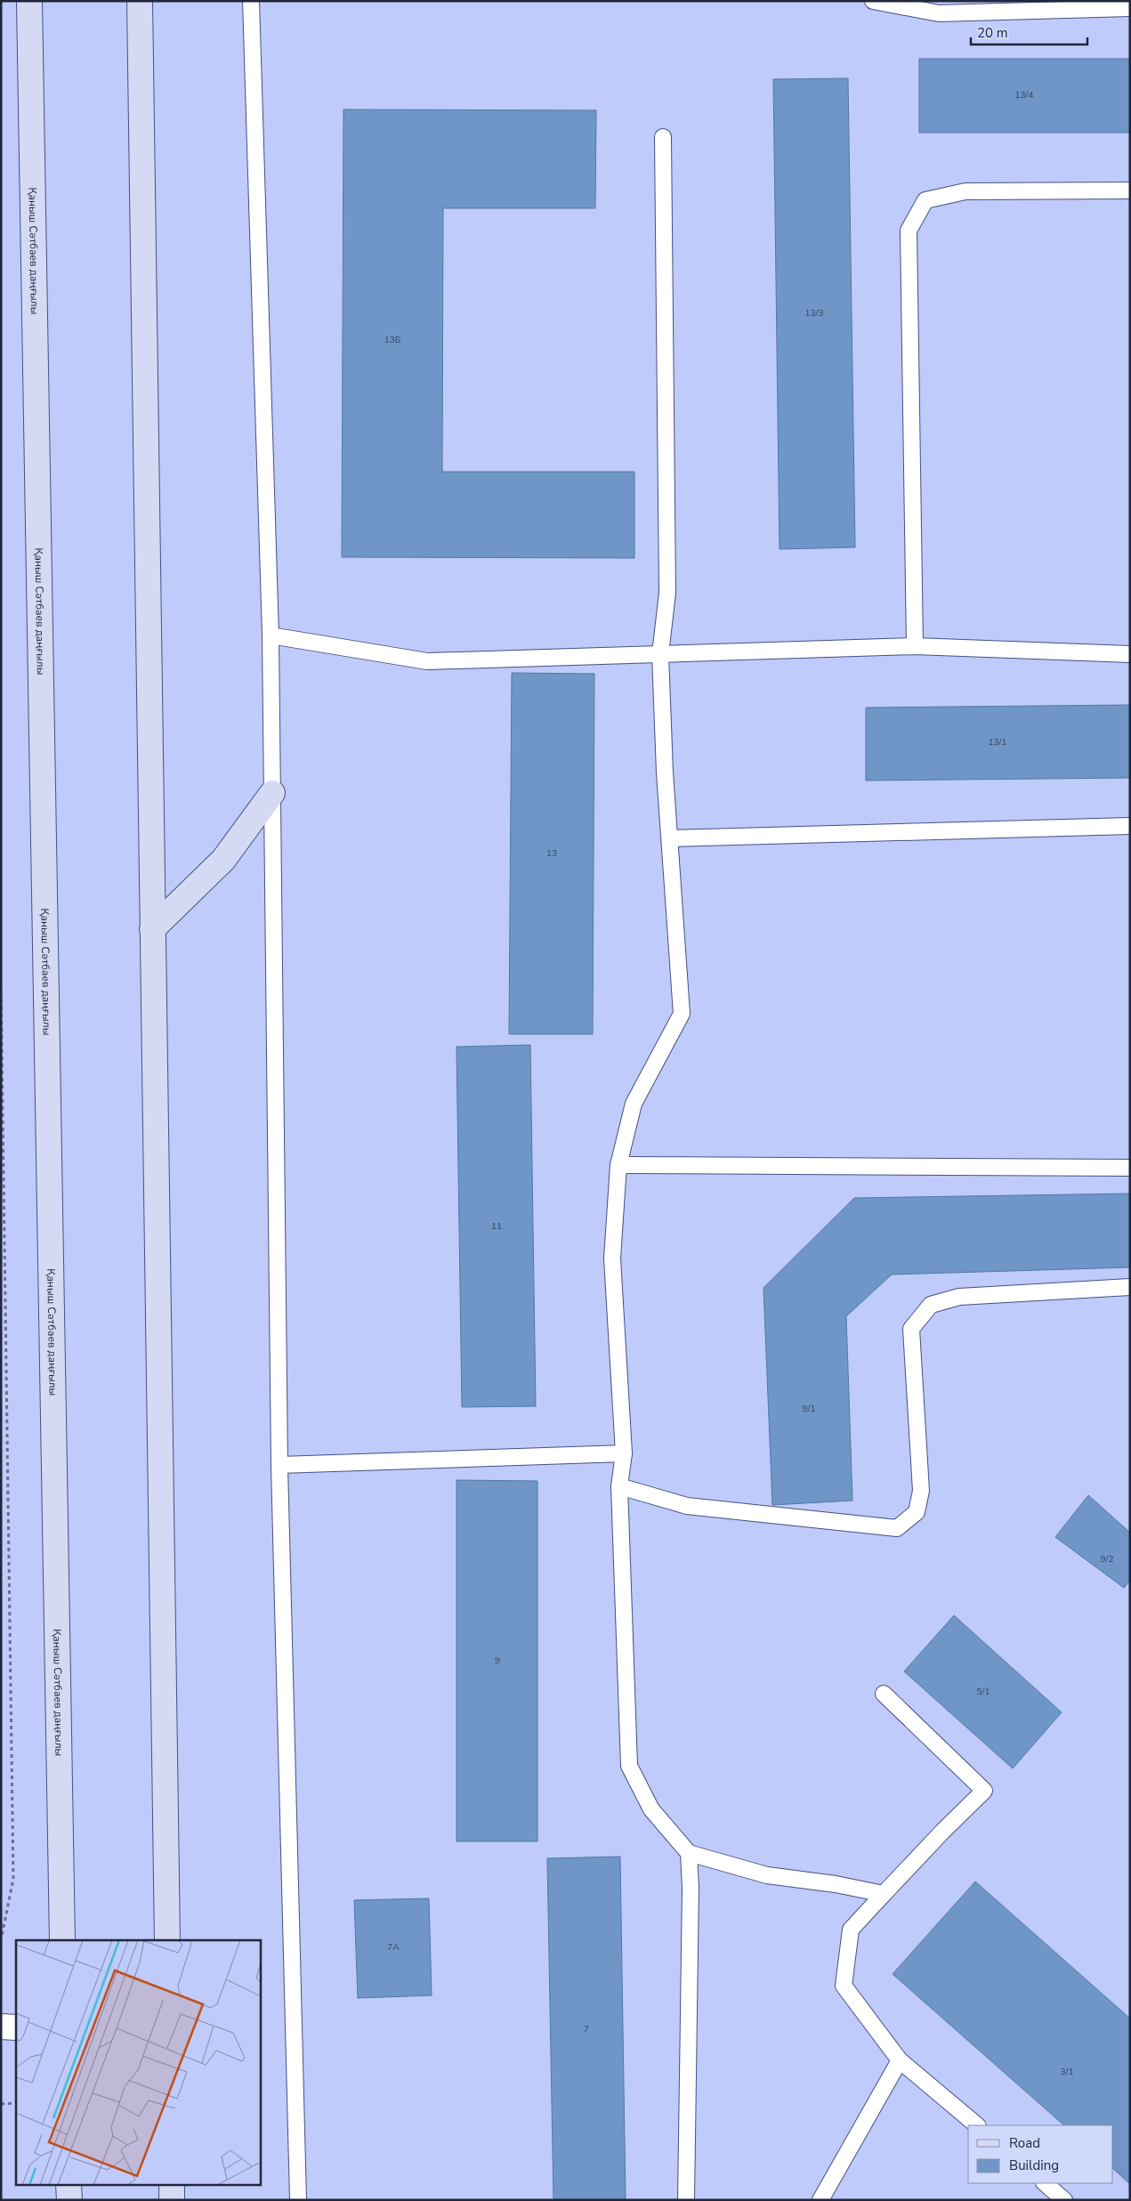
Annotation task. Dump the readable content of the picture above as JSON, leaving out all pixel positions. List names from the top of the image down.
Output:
{
  "streets": {
    "main road": ["Қаныш Сәтбаев даңғылы"]
  },
  "house_numbers": [
    "13/4",
    "13/3",
    "13Б",
    "13/1",
    "13",
    "11",
    "9/1",
    "9/2",
    "9",
    "5/1",
    "7А",
    "7",
    "3/1"
  ],
  "legend": ["Road", "Building"],
  "scale_bar": "20 m"
}
